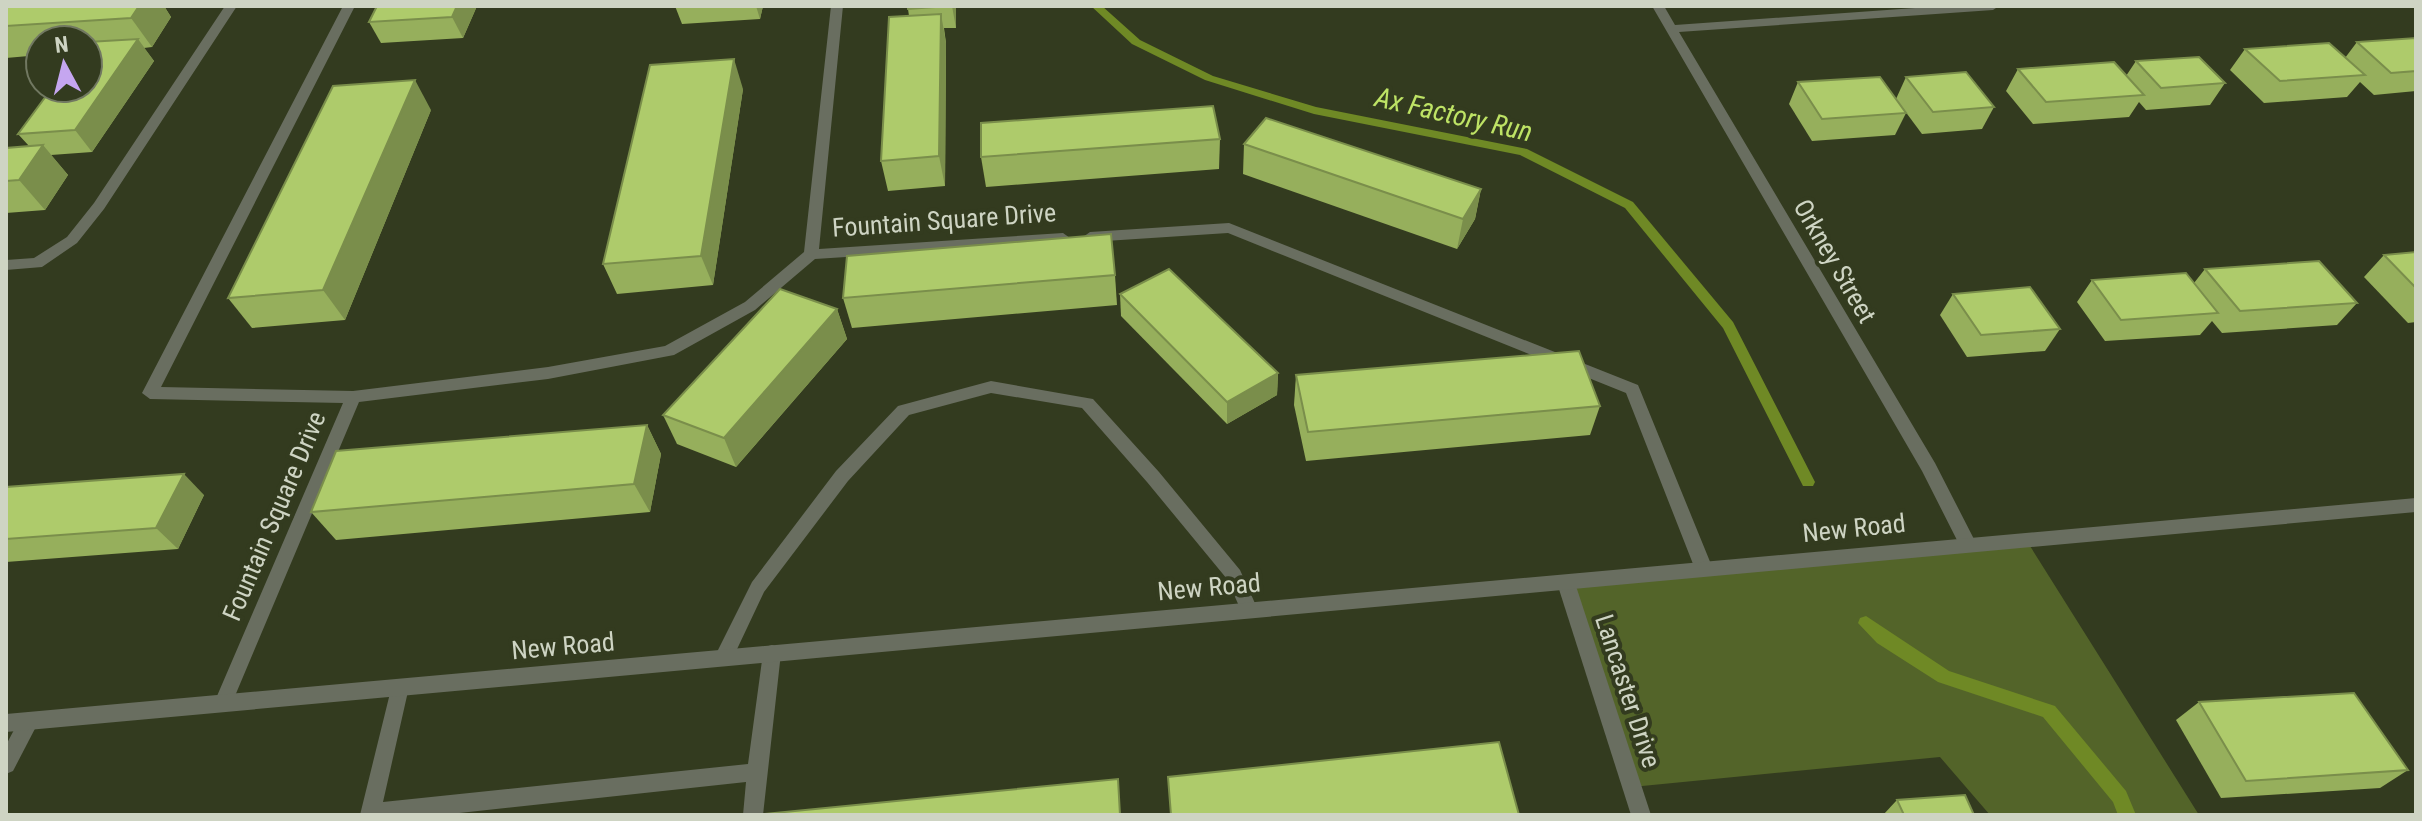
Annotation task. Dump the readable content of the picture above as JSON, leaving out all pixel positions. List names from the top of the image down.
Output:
{
  "streets": {
    "street": [
      "Fountain Square Drive",
      "Orkney Street",
      "New Road",
      "Lancaster Drive"
    ]
  },
  "crossings": [
    ["Fountain Square Drive", "New Road"],
    ["Orkney Street", "New Road"],
    ["New Road", "Lancaster Drive"]
  ],
  "water": ["Ax Factory Run"],
  "north": "top"
}
